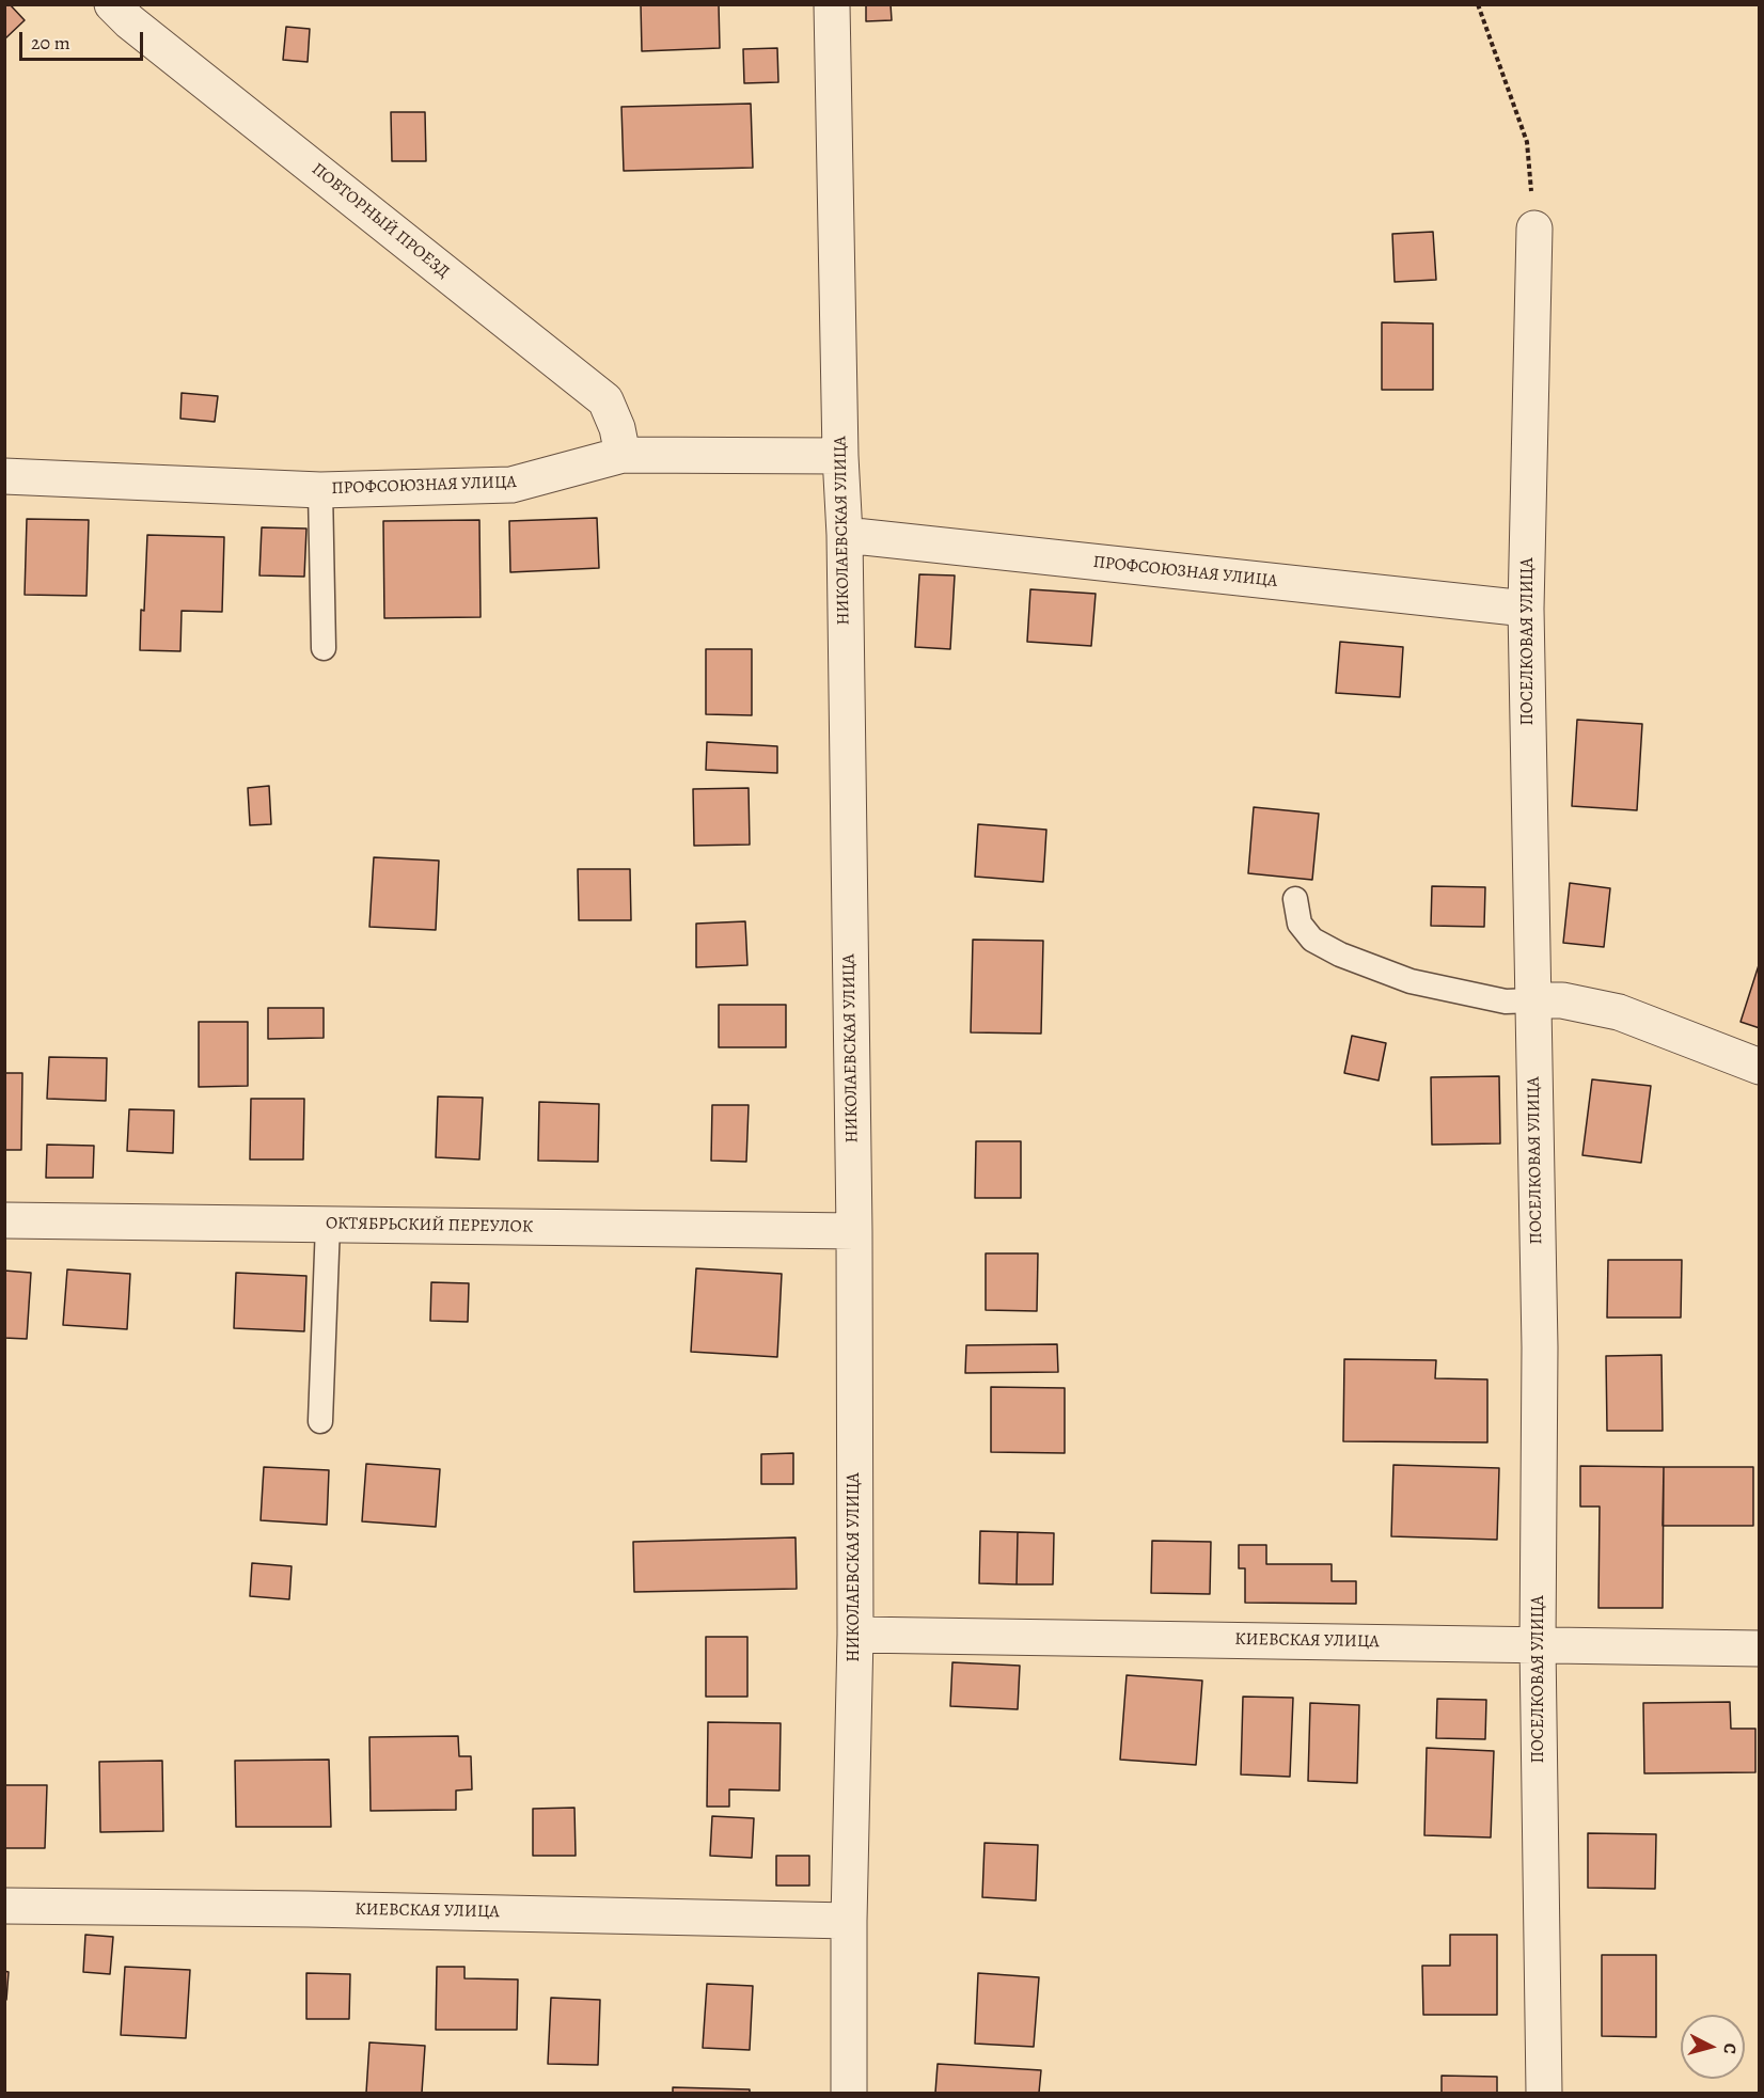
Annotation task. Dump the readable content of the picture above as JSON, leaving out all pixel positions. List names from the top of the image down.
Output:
{
  "streets": {
    "street": [
      "ПОВТОРНЫЙ ПРОЕЗД",
      "ПРОФСОЮЗНАЯ УЛИЦА",
      "НИКОЛАЕВСКАЯ УЛИЦА",
      "ПОСЕЛКОВАЯ УЛИЦА",
      "ОКТЯБРЬСКИЙ ПЕРЕУЛОК",
      "КИЕВСКАЯ УЛИЦА"
    ]
  },
  "crossings": [
    ["ПОВТОРНЫЙ ПРОЕЗД", "ПРОФСОЮЗНАЯ УЛИЦА"],
    ["ПРОФСОЮЗНАЯ УЛИЦА", "НИКОЛАЕВСКАЯ УЛИЦА"],
    ["ПРОФСОЮЗНАЯ УЛИЦА", "ПОСЕЛКОВАЯ УЛИЦА"],
    ["НИКОЛАЕВСКАЯ УЛИЦА", "ОКТЯБРЬСКИЙ ПЕРЕУЛОК"],
    ["НИКОЛАЕВСКАЯ УЛИЦА", "КИЕВСКАЯ УЛИЦА"],
    ["ПОСЕЛКОВАЯ УЛИЦА", "КИЕВСКАЯ УЛИЦА"]
  ],
  "scale_bar": "20 m",
  "north": "right"
}
